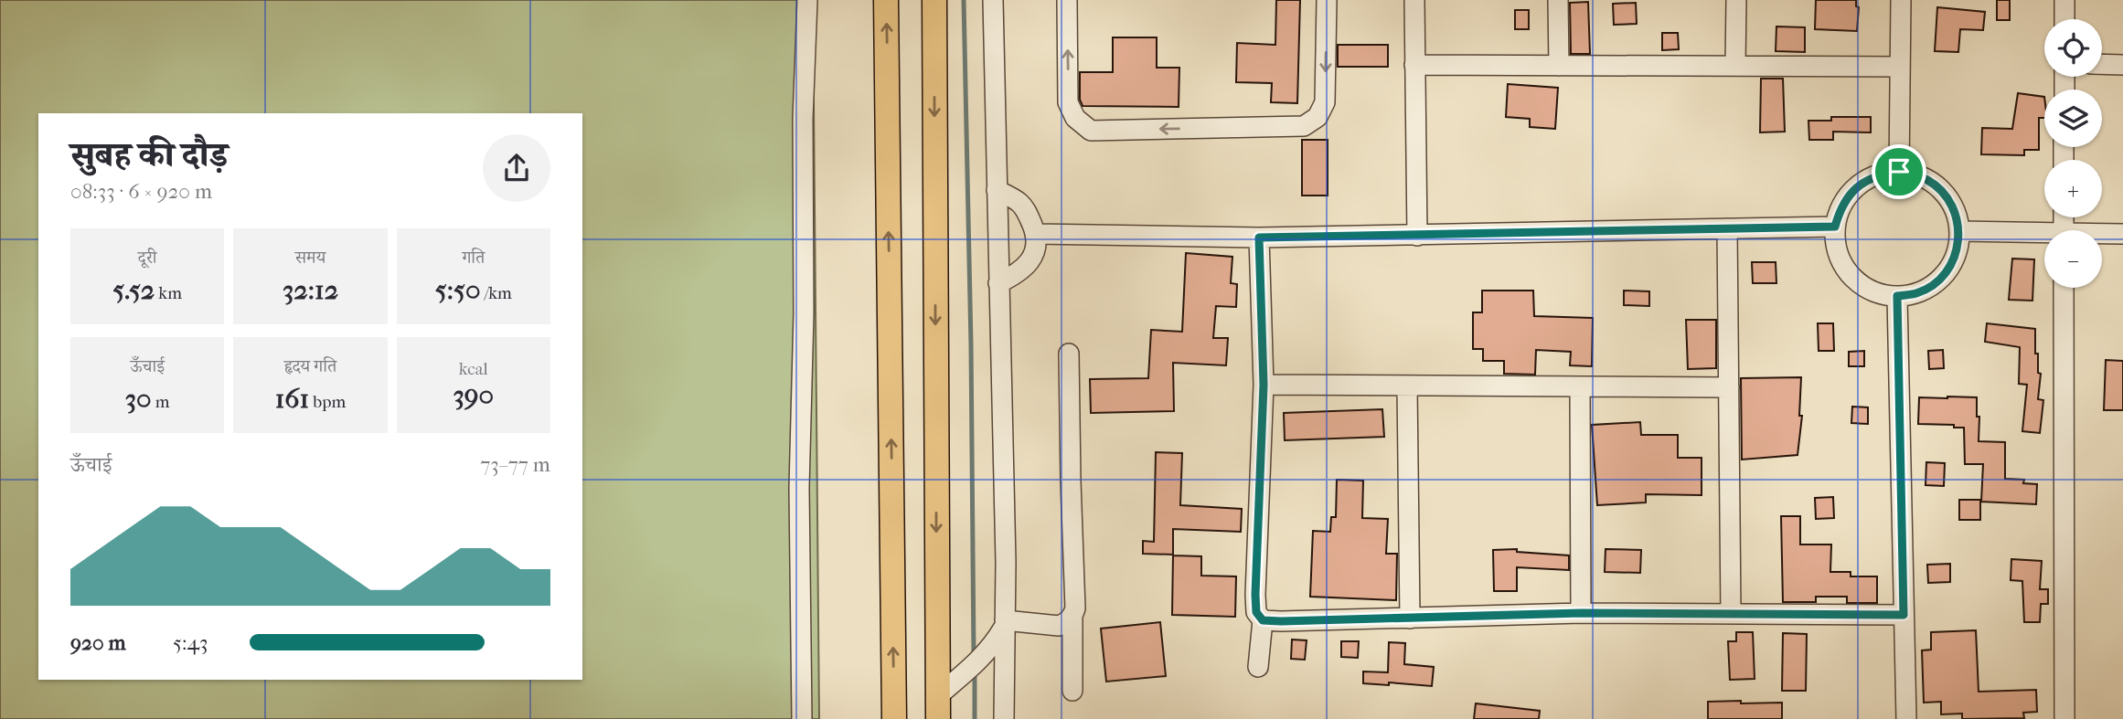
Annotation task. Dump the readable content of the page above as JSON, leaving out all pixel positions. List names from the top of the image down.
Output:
{
  "page": {
    "map_buttons": ["+", "−"],
    "heading": ["सुबह की दौड़", "08:33 · 6 × 920 m"],
    "stats": [
      ["दूरी", "5.52 km"],
      ["समय", "32:12"],
      ["गति", "5:50 /km"],
      ["ऊँचाई", "30 m"],
      ["हृदय गति", "161 bpm"],
      ["kcal", "390"]
    ],
    "chart": ["ऊँचाई", "73–77 m"],
    "list": [
      {
        "name": "920 m",
        "note": "5:43"
      }
    ]
  }
}
